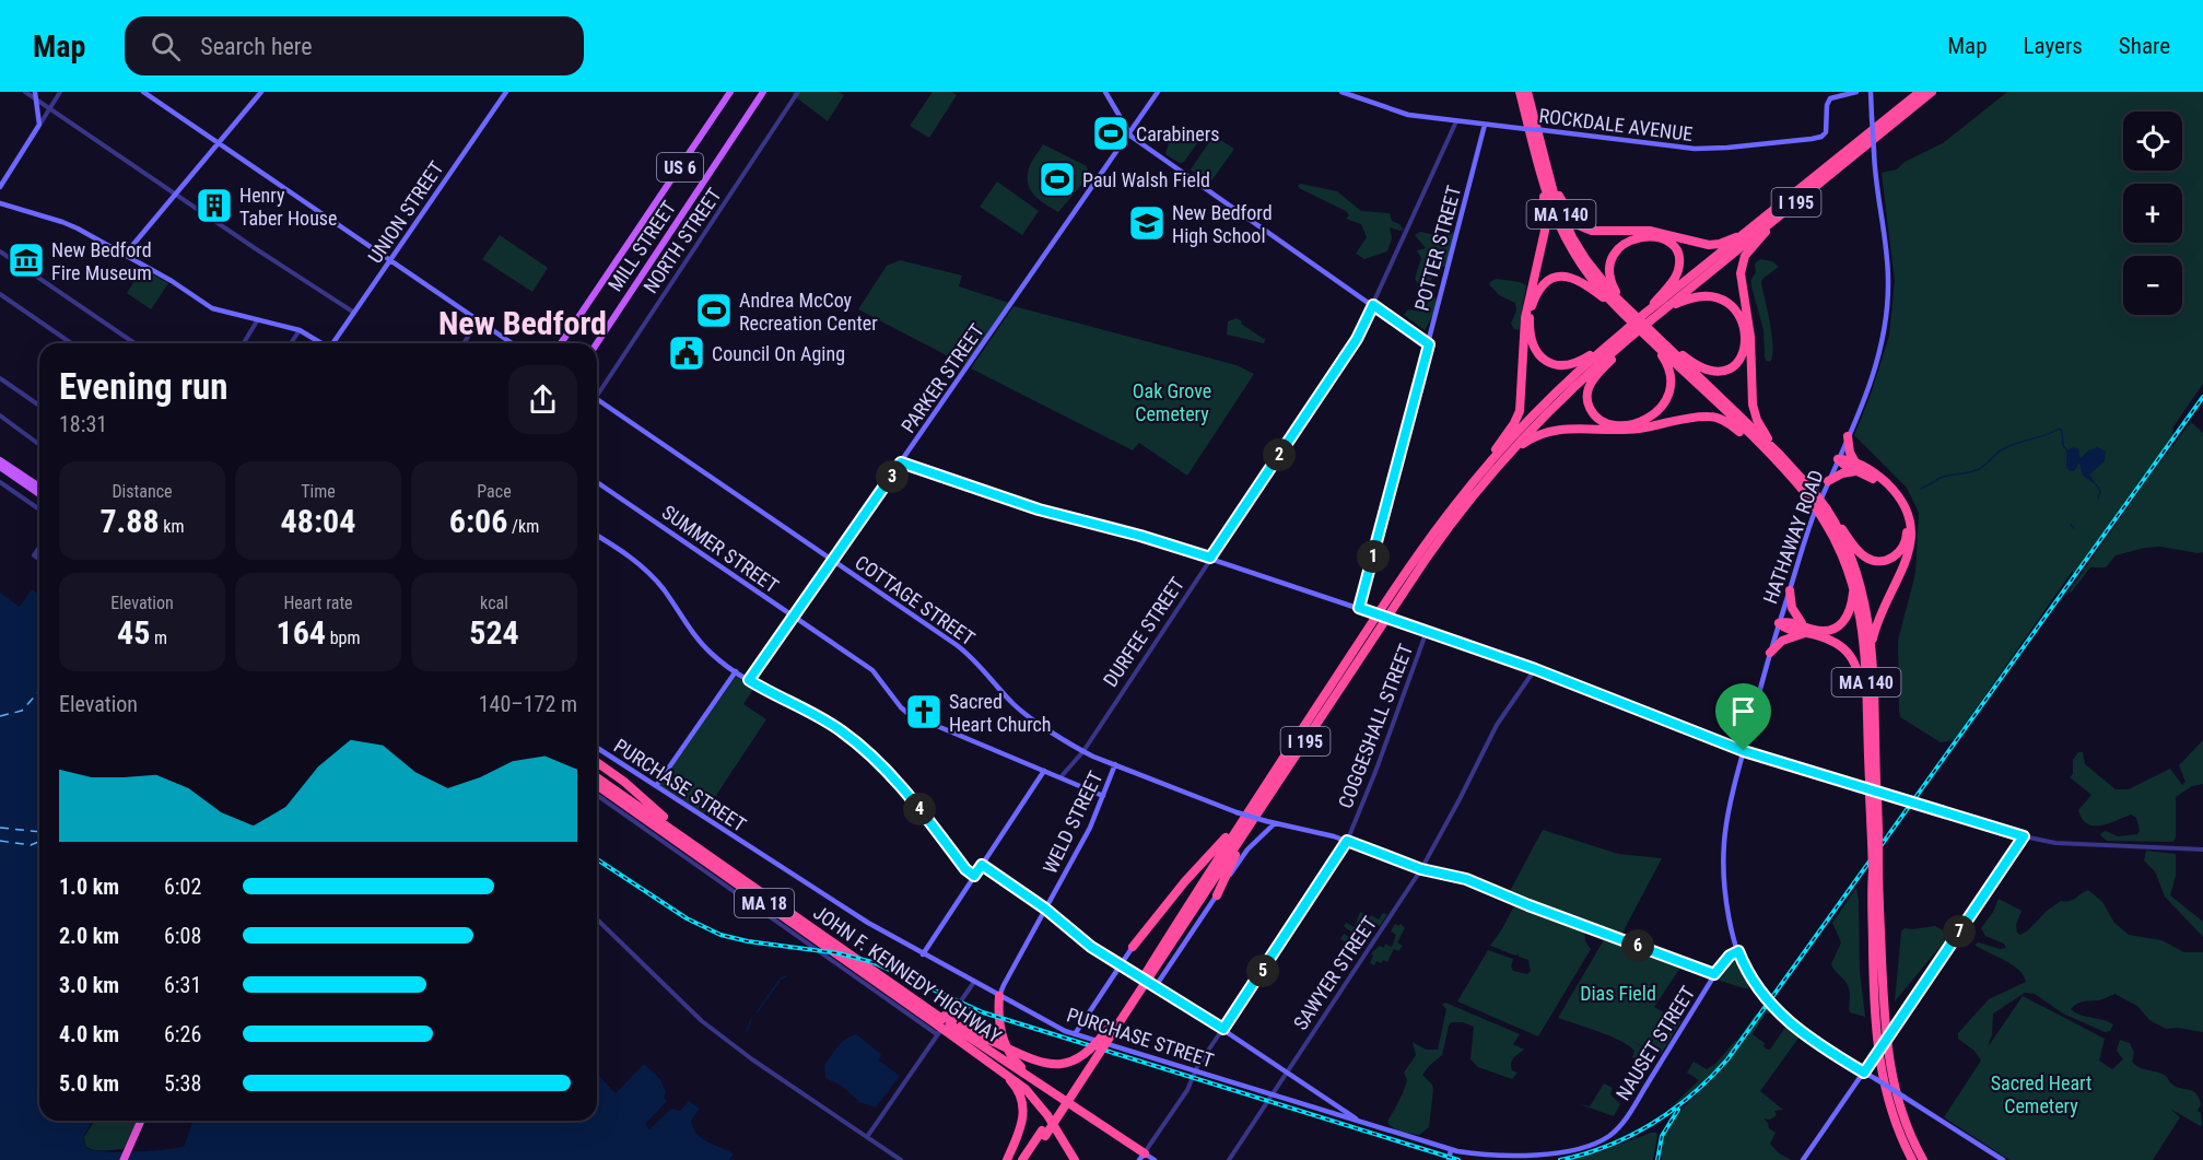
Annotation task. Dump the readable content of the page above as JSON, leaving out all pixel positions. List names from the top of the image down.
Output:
{
  "streets": {
    "highway": [
      "I 195",
      "MA 140",
      "MA 18",
      "JOHN F. KENNEDY HIGHWAY"
    ],
    "main road": [
      "ROCKDALE AVENUE",
      "US 6",
      "UNION STREET",
      "MILL STREET",
      "POTTER STREET",
      "PARKER STREET",
      "HATHAWAY ROAD",
      "SUMMER STREET",
      "COTTAGE STREET",
      "PURCHASE STREET",
      "WELD STREET",
      "NAUSET STREET"
    ],
    "street": [
      "NORTH STREET",
      "DURFEE STREET",
      "COGGESHALL STREET",
      "SAWYER STREET"
    ]
  },
  "crossings": [
    ["ROCKDALE AVENUE", "POTTER STREET"],
    ["ROCKDALE AVENUE", "DURFEE STREET"],
    ["I 195", "MA 140"],
    ["I 195", "COTTAGE STREET"],
    ["PARKER STREET", "SUMMER STREET"],
    ["PARKER STREET", "COTTAGE STREET"],
    ["HATHAWAY ROAD", "NAUSET STREET"],
    ["SUMMER STREET", "DURFEE STREET"],
    ["SUMMER STREET", "WELD STREET"],
    ["COTTAGE STREET", "DURFEE STREET"],
    ["COTTAGE STREET", "COGGESHALL STREET"],
    ["COTTAGE STREET", "WELD STREET"],
    ["COTTAGE STREET", "SAWYER STREET"],
    ["COTTAGE STREET", "NAUSET STREET"],
    ["COGGESHALL STREET", "PURCHASE STREET"],
    ["COGGESHALL STREET", "MA 18"],
    ["COGGESHALL STREET", "JOHN F. KENNEDY HIGHWAY"],
    ["PURCHASE STREET", "WELD STREET"],
    ["PURCHASE STREET", "SAWYER STREET"],
    ["PURCHASE STREET", "NAUSET STREET"],
    ["MA 18", "JOHN F. KENNEDY HIGHWAY"]
  ],
  "districts": ["New Bedford"],
  "parks": ["Oak Grove Cemetery", "Dias Field", "Sacred Heart Cemetery"],
  "places": {
    "sports": ["Carabiners", "Paul Walsh Field", "Andrea McCoy Recreation Center"],
    "building": ["Henry Taber House"],
    "school or university": ["New Bedford High School"],
    "museum": ["New Bedford Fire Museum"],
    "public building": ["Council On Aging"],
    "church": ["Sacred Heart Church"]
  },
  "page": {
    "header": "Map",
    "search": "Search here",
    "nav": ["Map", "Layers", "Share"],
    "map_buttons": ["+", "−"],
    "heading": ["Evening run", "18:31"],
    "pins": [
      "2",
      "3",
      "1",
      "4",
      "7",
      "6",
      "5"
    ],
    "stats": [
      ["Distance", "7.88 km"],
      ["Time", "48:04"],
      ["Pace", "6:06 /km"],
      ["Elevation", "45 m"],
      ["Heart rate", "164 bpm"],
      ["kcal", "524"]
    ],
    "chart": ["Elevation", "140–172 m"],
    "list": [
      {
        "name": "1.0 km",
        "note": "6:02"
      },
      {
        "name": "2.0 km",
        "note": "6:08"
      },
      {
        "name": "3.0 km",
        "note": "6:31"
      },
      {
        "name": "4.0 km",
        "note": "6:26"
      },
      {
        "name": "5.0 km",
        "note": "5:38"
      }
    ]
  }
}
